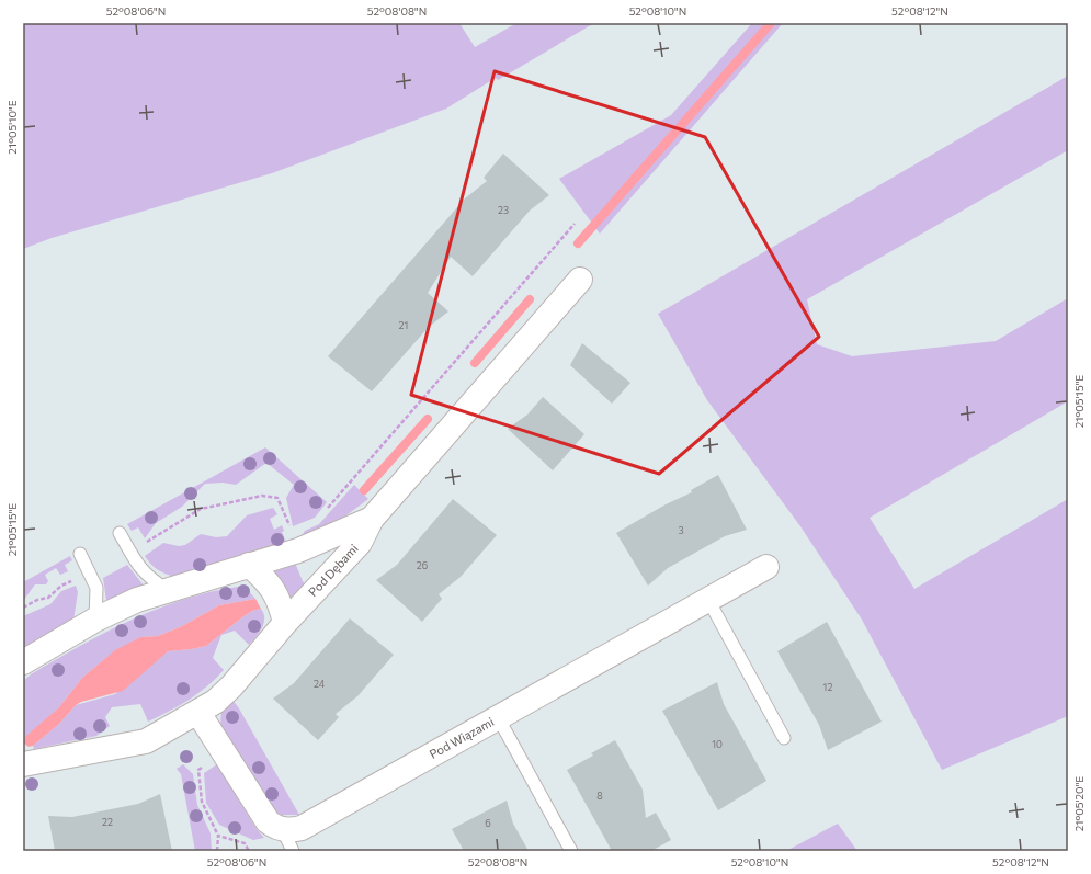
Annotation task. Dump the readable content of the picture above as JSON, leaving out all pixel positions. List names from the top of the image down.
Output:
{
  "streets": {
    "street": ["Pod Dębami", "Pod Wiązami"]
  },
  "crossings": [
    ["Pod Dębami", "Pod Wiązami"]
  ],
  "house_numbers": [
    "23",
    "21",
    "3",
    "26",
    "24",
    "12",
    "10",
    "8",
    "22",
    "6"
  ],
  "coordinates": [
    "52°08'06\"N",
    "52°08'08\"N",
    "52°08'10\"N",
    "52°08'12\"N",
    "21°05'10\"E",
    "21°05'15\"E",
    "21°05'20\"E"
  ]
}
